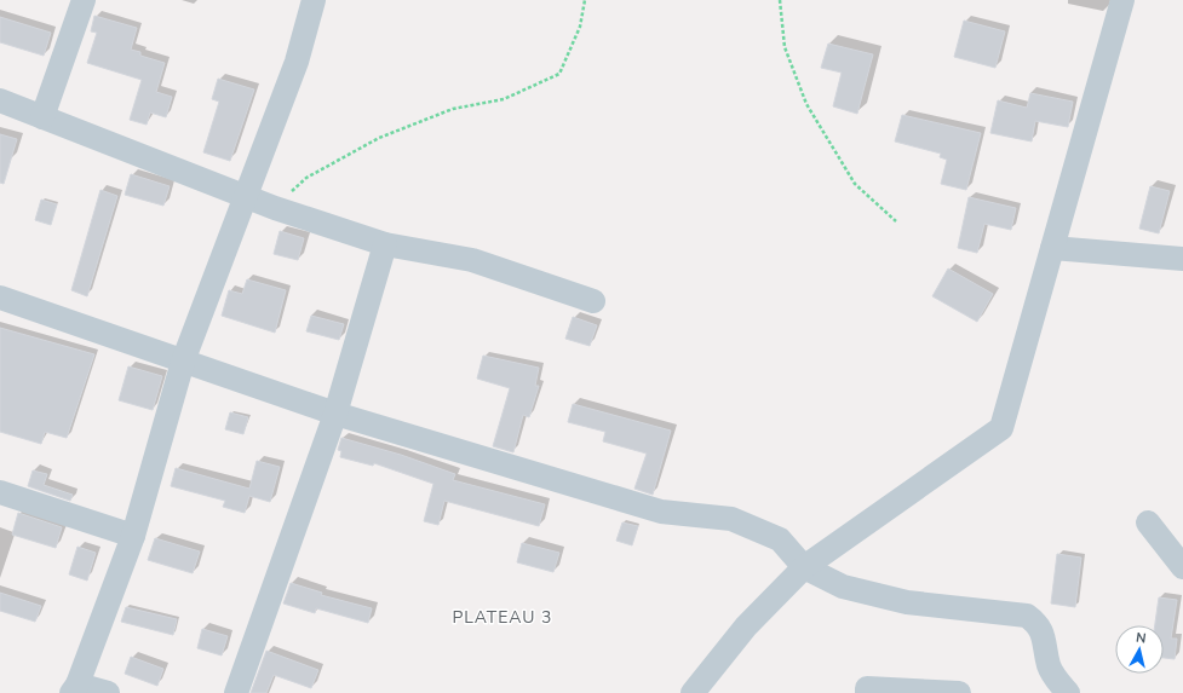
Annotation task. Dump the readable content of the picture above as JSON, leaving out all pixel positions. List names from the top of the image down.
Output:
{
  "districts": ["PLATEAU 3"],
  "north": "top"
}
